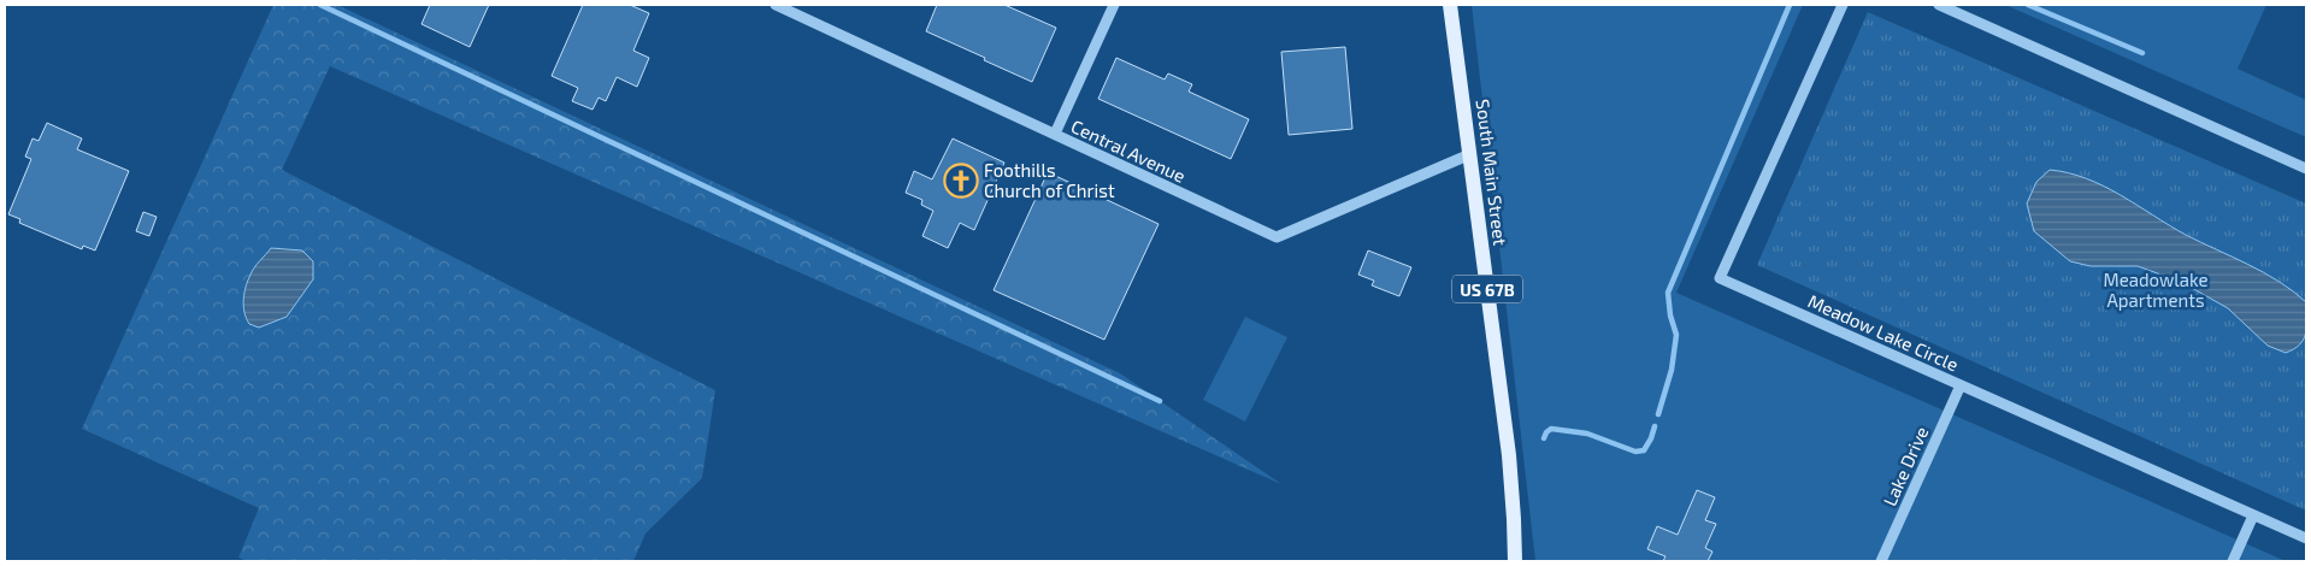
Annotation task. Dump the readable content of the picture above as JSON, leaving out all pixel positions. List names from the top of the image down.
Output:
{
  "streets": {
    "main road": ["South Main Street", "US 67B"],
    "street": ["Central Avenue", "Meadow Lake Circle", "Lake Drive"]
  },
  "crossings": [
    ["Central Avenue", "South Main Street"],
    ["Meadow Lake Circle", "Lake Drive"]
  ],
  "parks": ["Meadowlake Apartments"],
  "places": {
    "church": ["Foothills Church of Christ"]
  }
}
